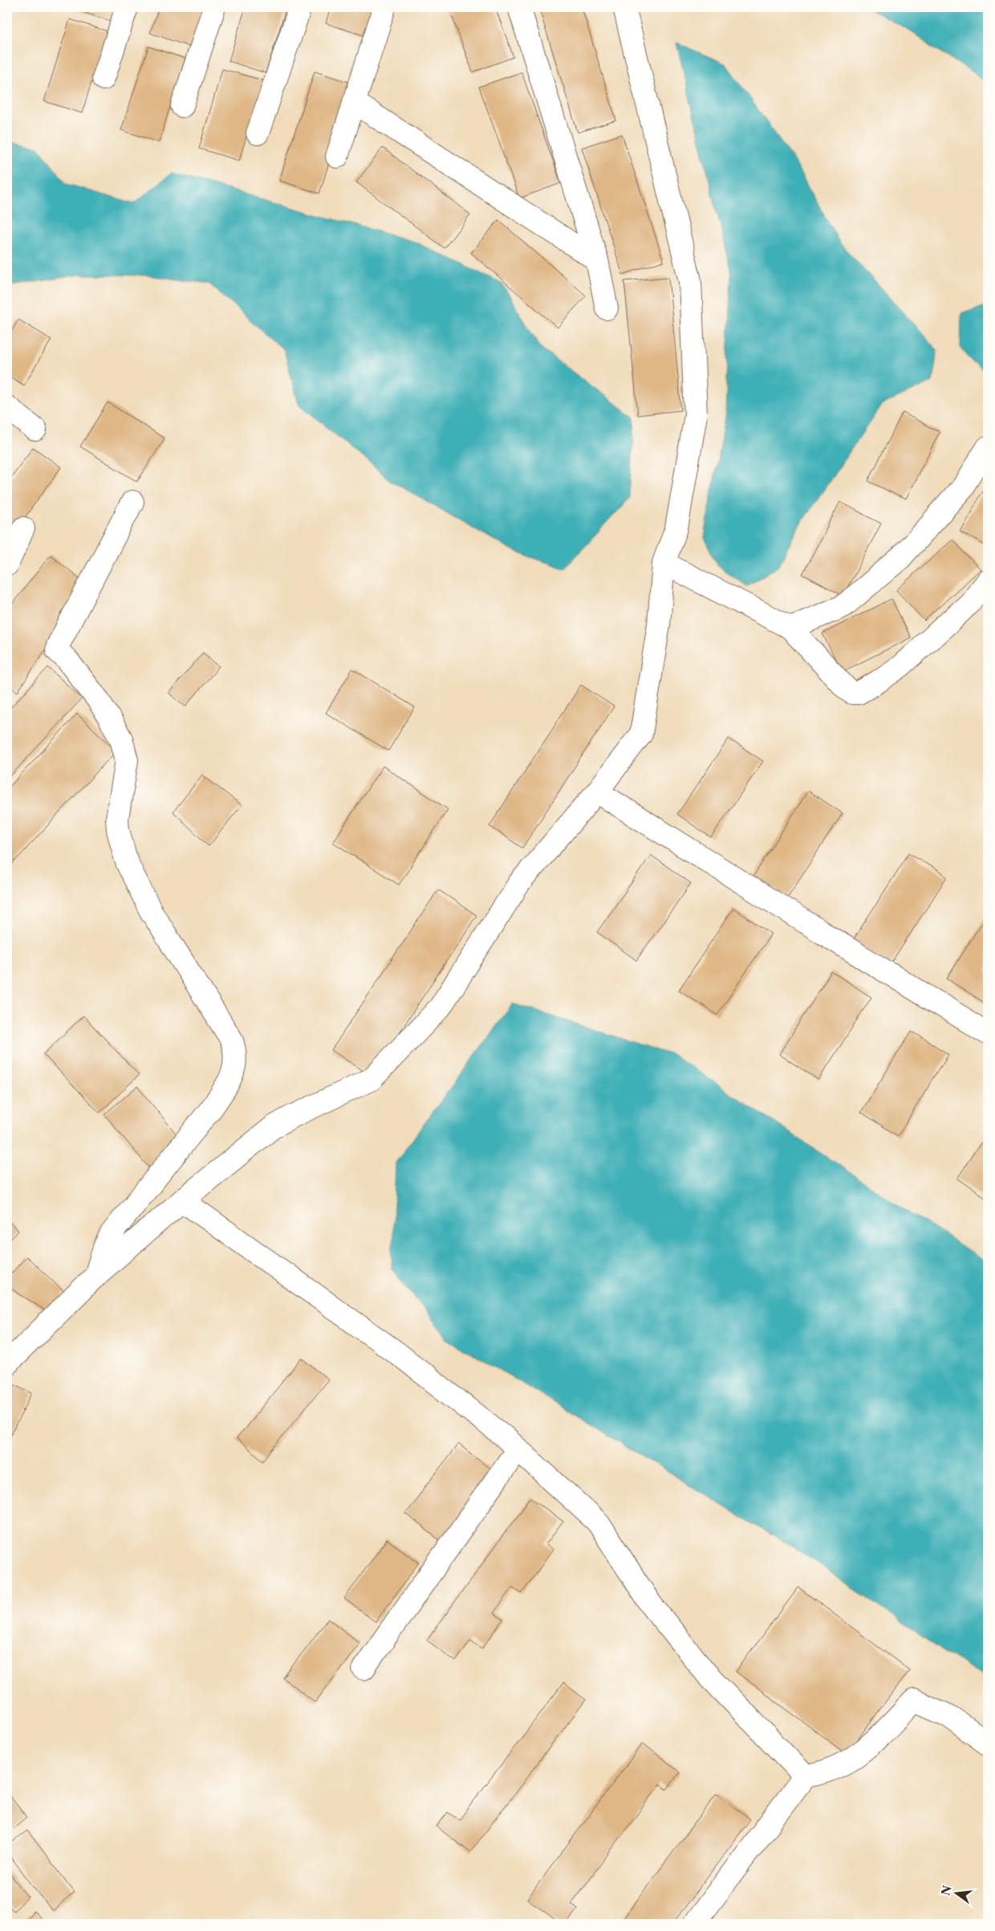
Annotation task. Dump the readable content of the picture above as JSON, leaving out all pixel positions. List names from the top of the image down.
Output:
{
  "north": "left"
}
